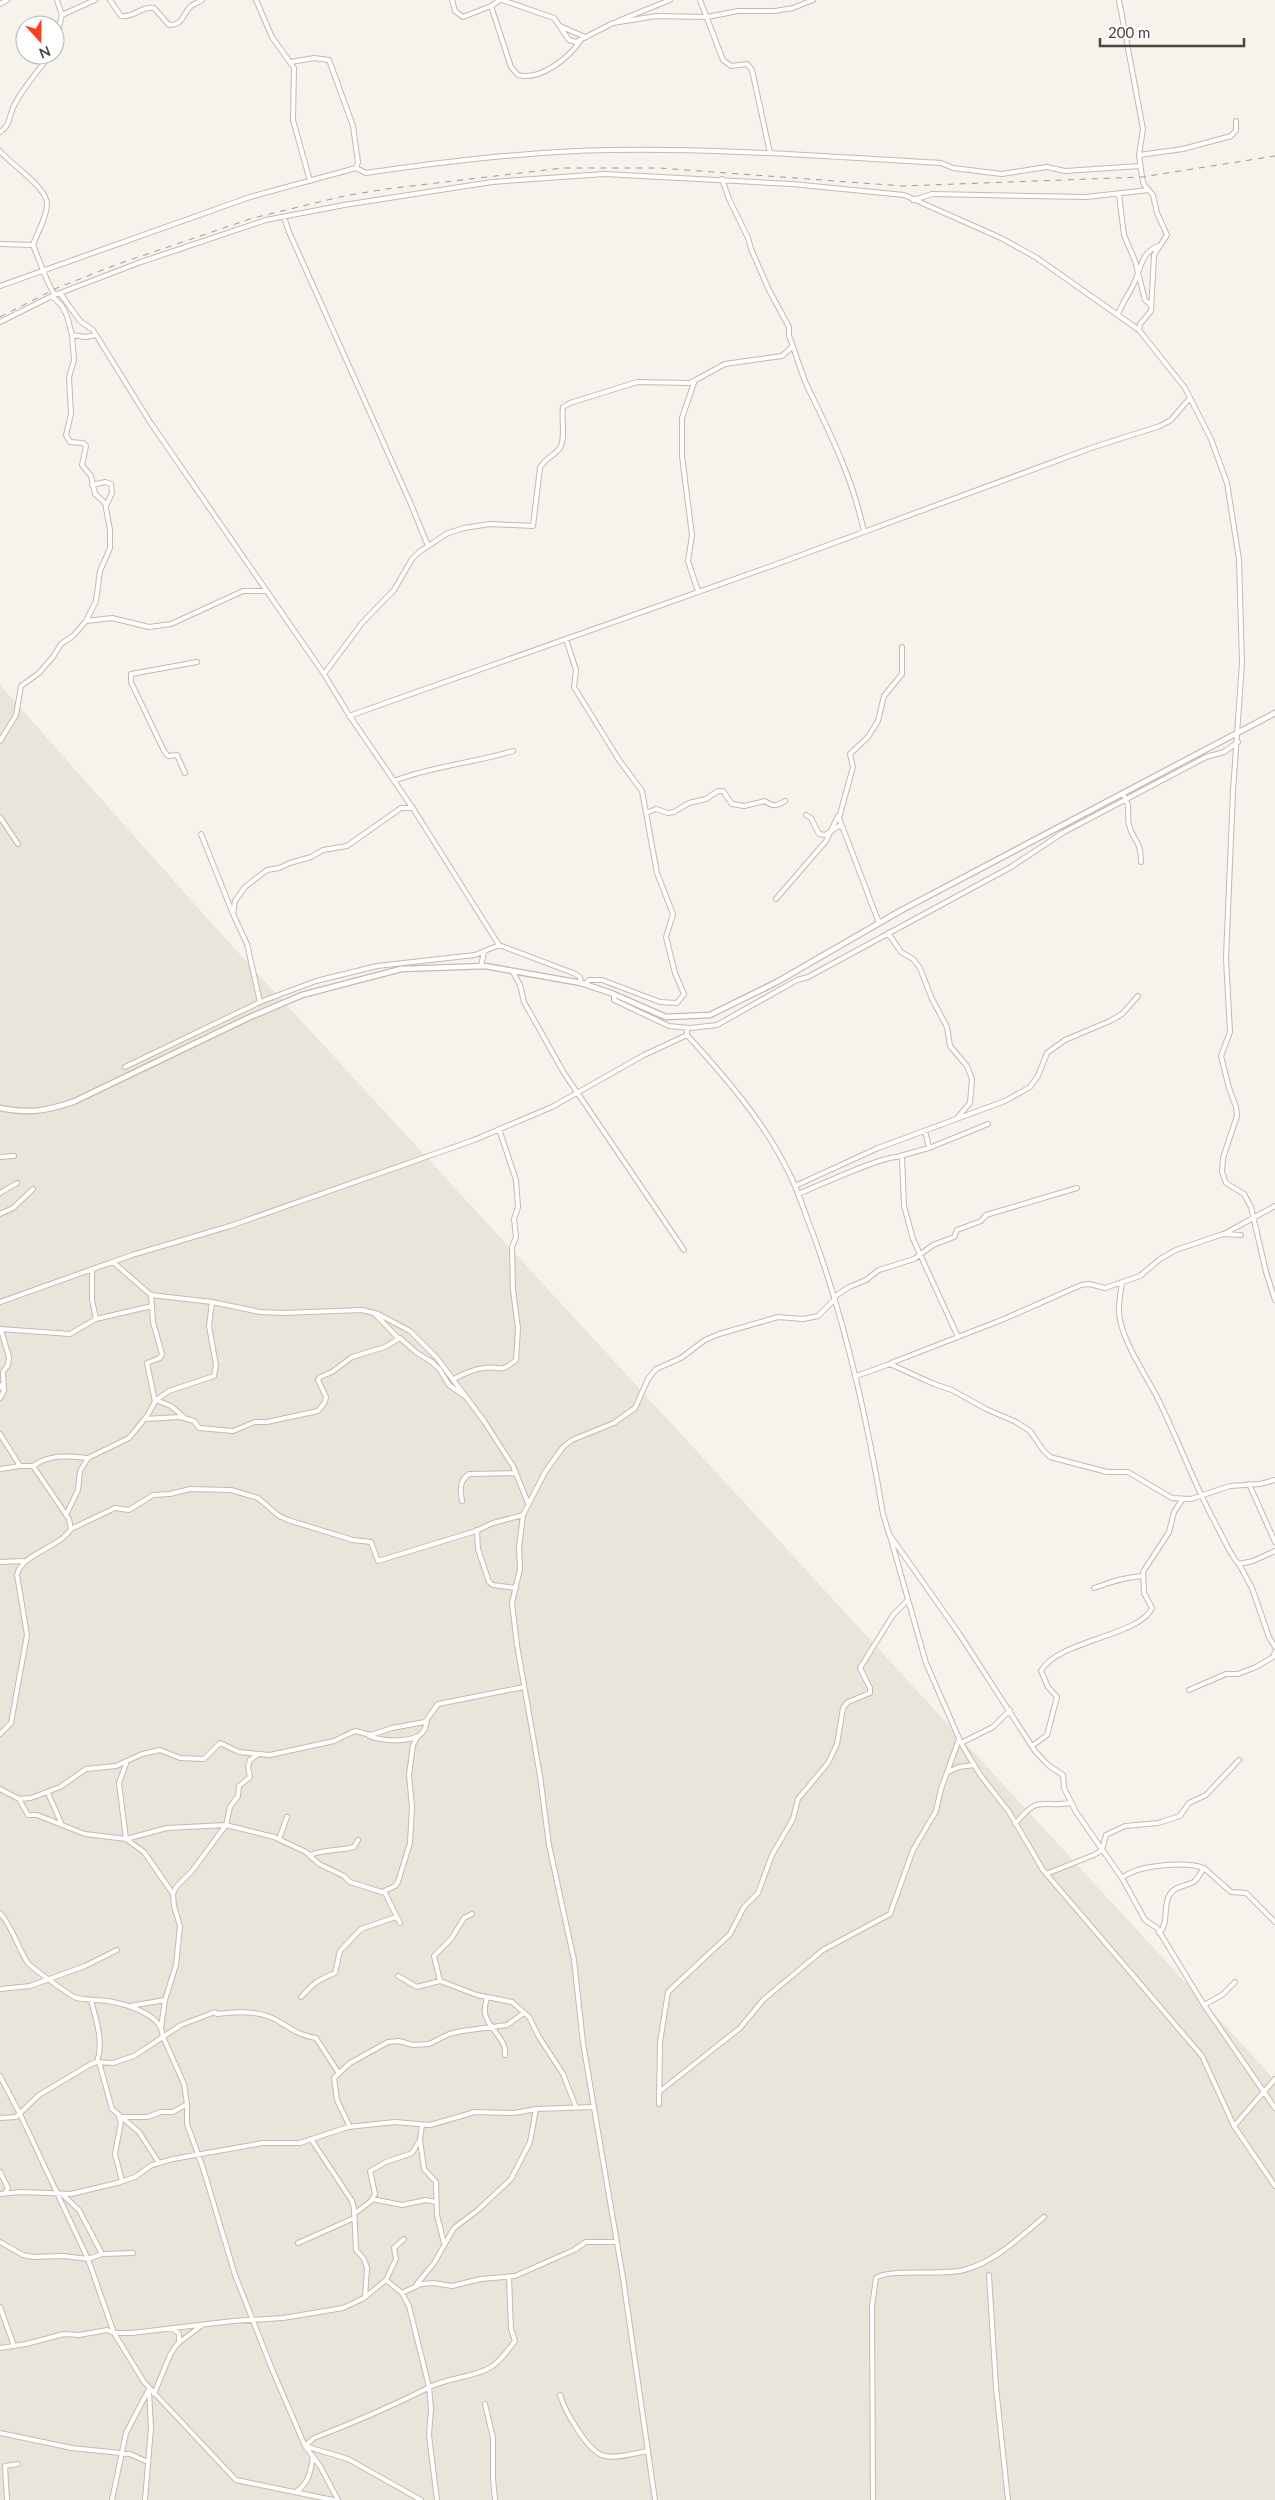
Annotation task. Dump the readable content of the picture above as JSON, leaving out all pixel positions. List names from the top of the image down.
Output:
{
  "scale_bar": "200 m",
  "north": "bottom"
}
